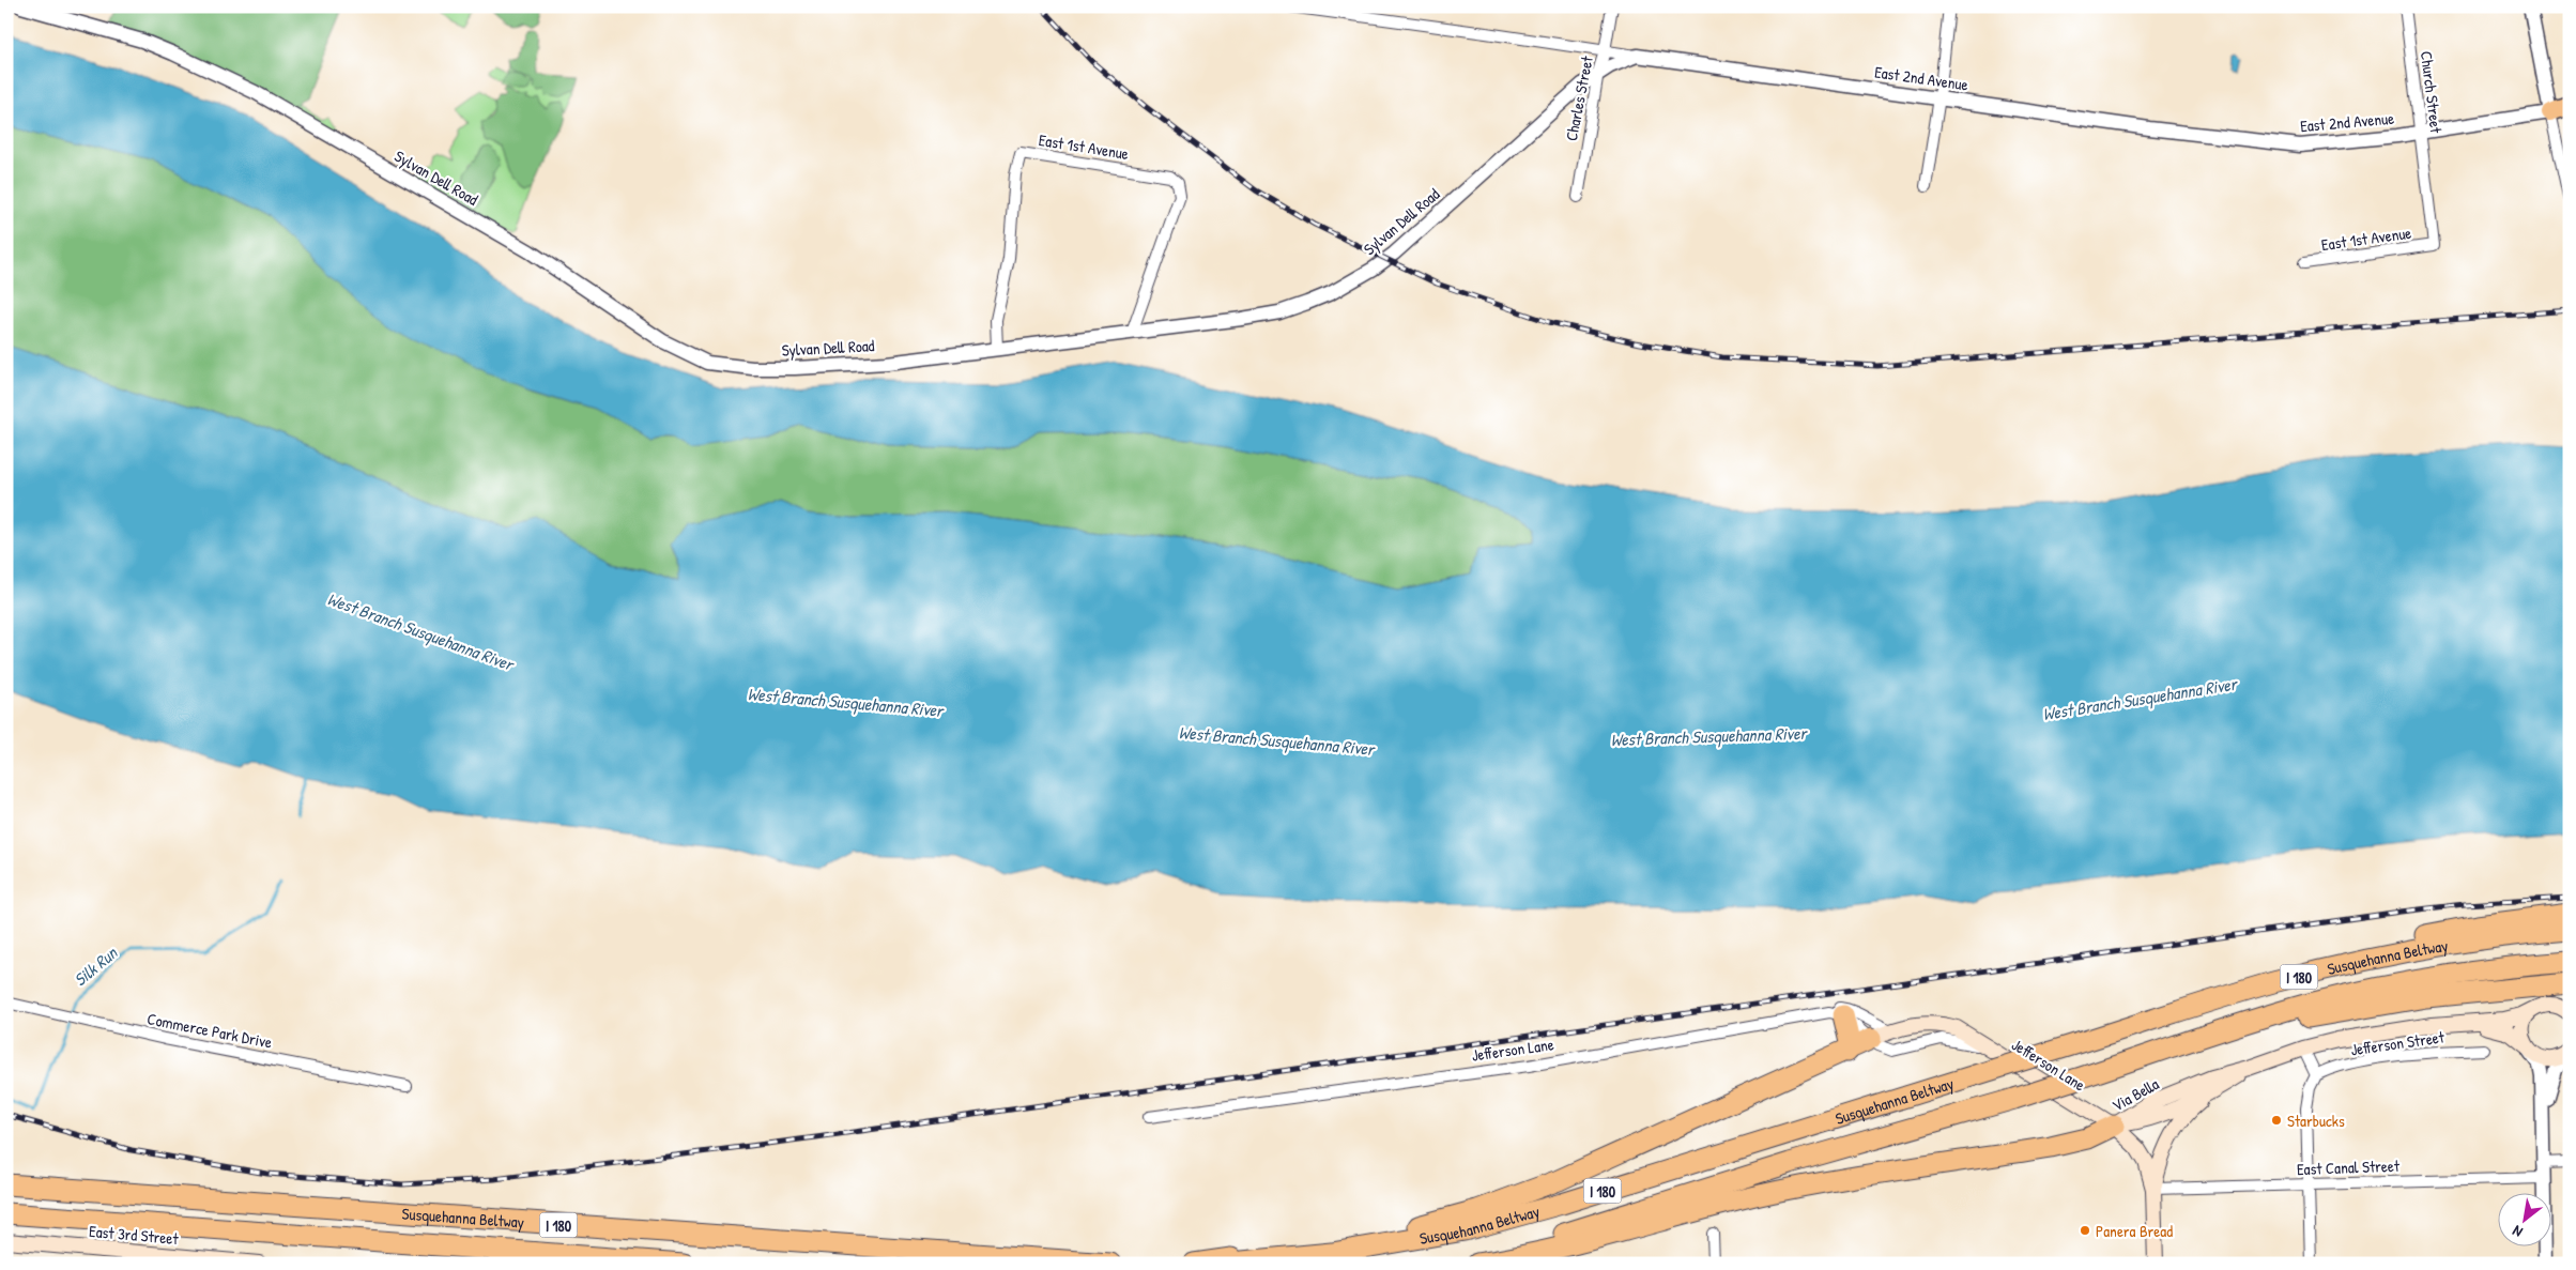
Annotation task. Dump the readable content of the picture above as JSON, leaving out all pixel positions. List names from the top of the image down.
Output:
{
  "streets": {
    "highway": ["Susquehanna Beltway", "I 180"],
    "main road": ["Jefferson Lane", "Via Bella", "East 3rd Street"],
    "street": [
      "East 2nd Avenue",
      "Church Street",
      "Charles Street",
      "East 1st Avenue",
      "Sylvan Dell Road",
      "Commerce Park Drive",
      "Jefferson Street",
      "East Canal Street"
    ]
  },
  "crossings": [
    ["East 2nd Avenue", "Church Street"],
    ["East 2nd Avenue", "Charles Street"],
    ["East 2nd Avenue", "Sylvan Dell Road"],
    ["Church Street", "East 1st Avenue"],
    ["Charles Street", "Sylvan Dell Road"],
    ["East 1st Avenue", "Sylvan Dell Road"],
    ["Jefferson Lane", "Via Bella"],
    ["Jefferson Lane", "East Canal Street"]
  ],
  "water": ["West Branch Susquehanna River", "Silk Run"],
  "places": ["Starbucks", "Panera Bread"],
  "north": "bottom left"
}
